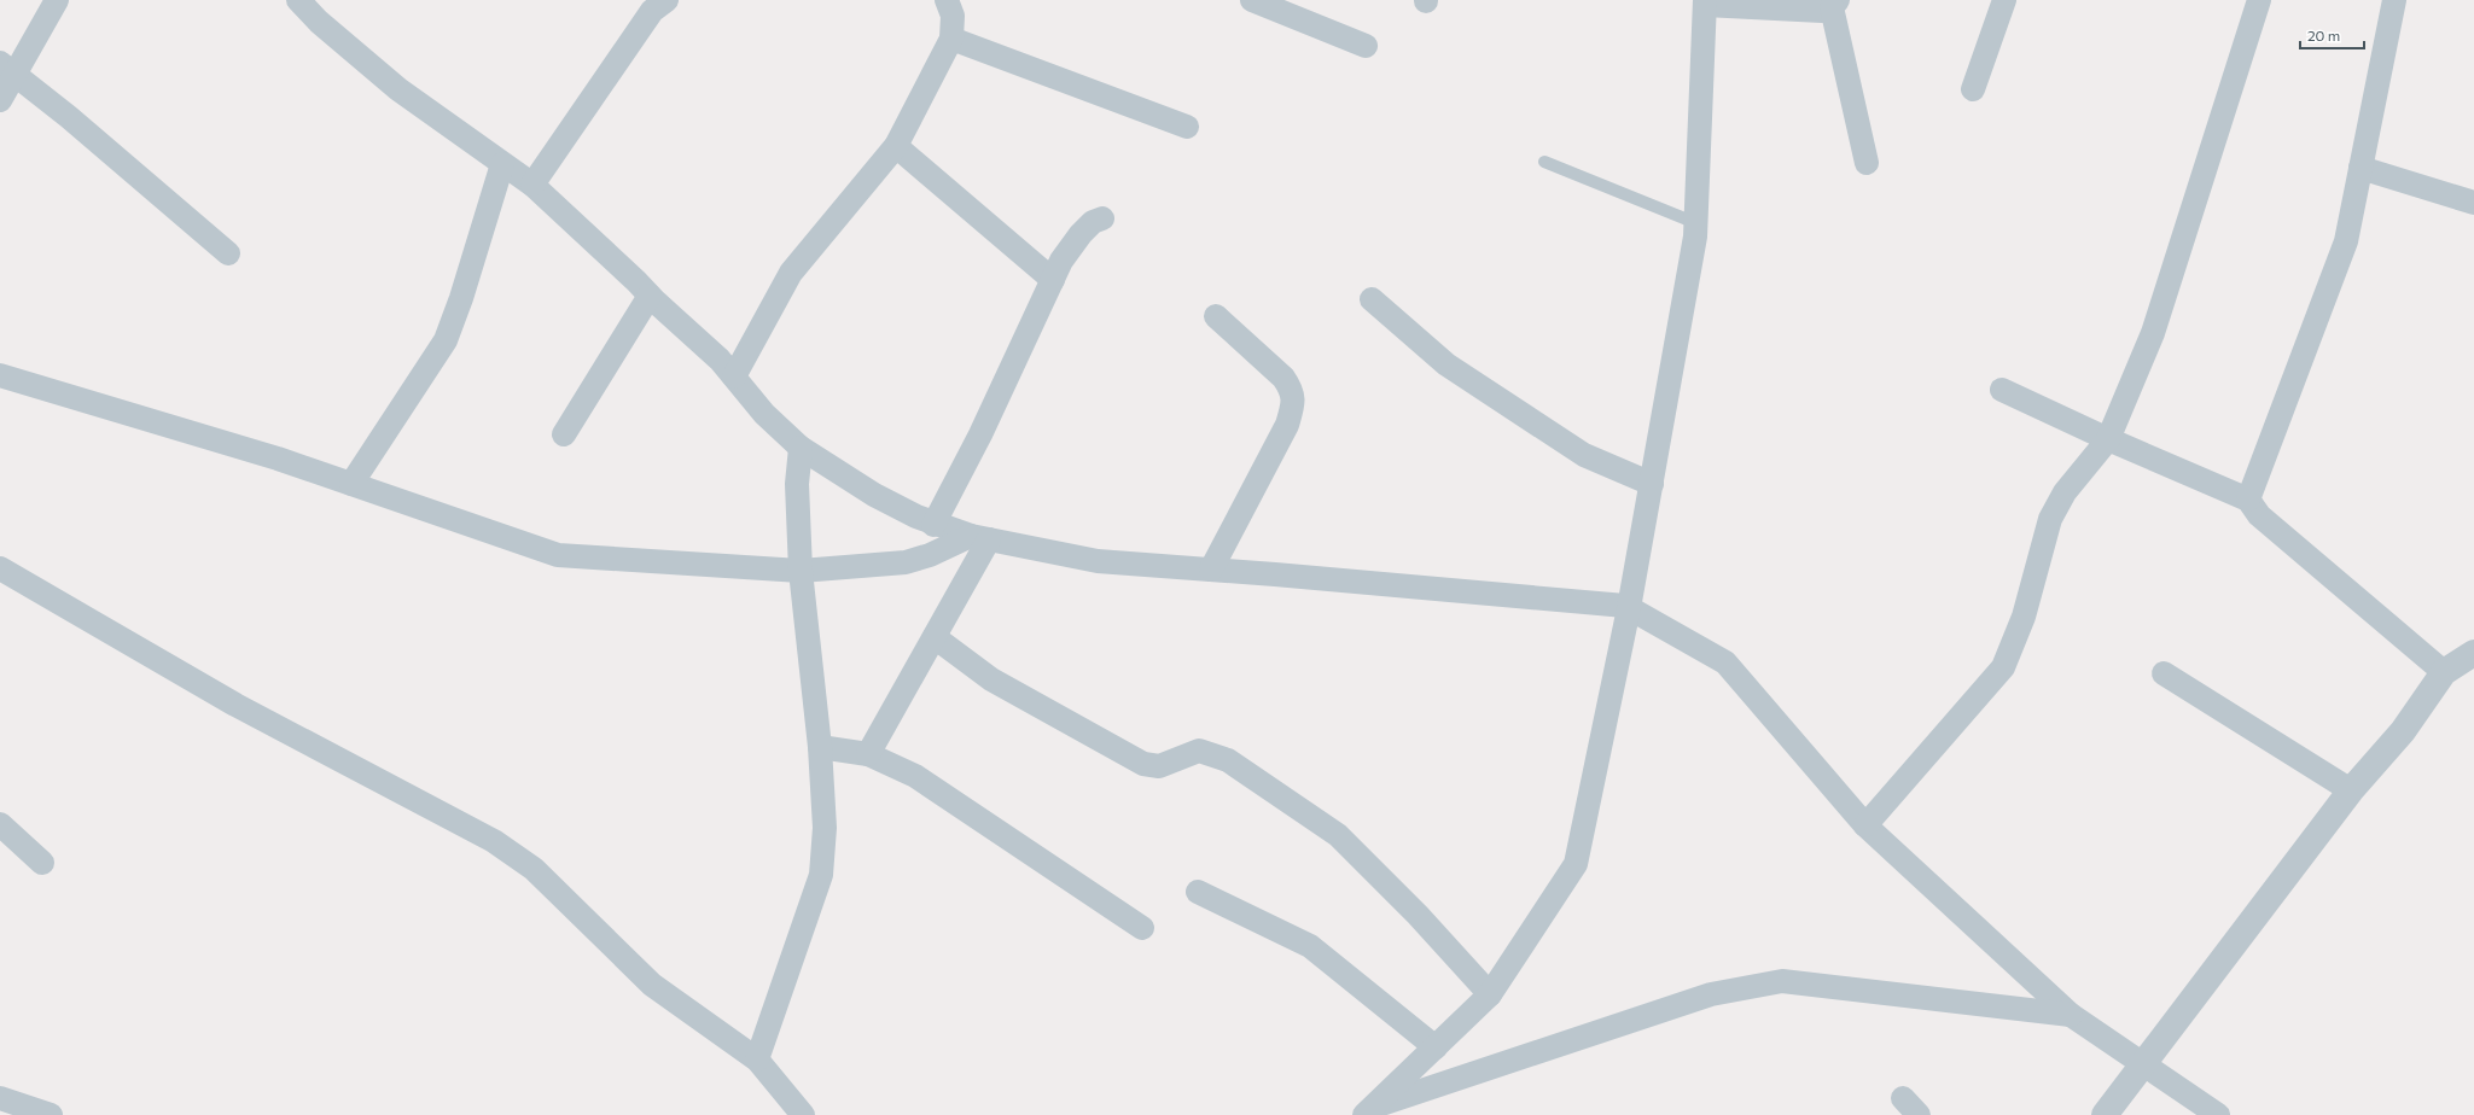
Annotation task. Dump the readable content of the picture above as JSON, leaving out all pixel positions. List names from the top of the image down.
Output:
{
  "scale_bar": "20 m"
}
